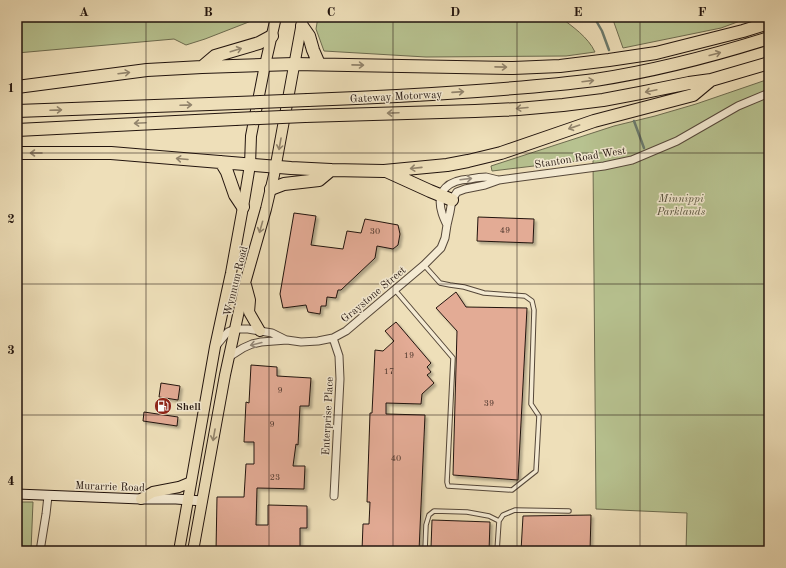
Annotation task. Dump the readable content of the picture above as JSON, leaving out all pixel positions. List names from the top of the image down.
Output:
{
  "streets": {
    "highway": ["Gateway Motorway"],
    "main road": ["Wynnum Road"],
    "street": [
      "Stanton Road West",
      "Graystone Street",
      "Enterprise Place",
      "Murarrie Road"
    ]
  },
  "crossings": [
    ["Stanton Road West", "Graystone Street"],
    ["Wynnum Road", "Graystone Street"],
    ["Wynnum Road", "Murarrie Road"],
    ["Graystone Street", "Enterprise Place"]
  ],
  "parks": ["Minnippi Parklands"],
  "places": {
    "fuel station": ["Shell"]
  },
  "house_numbers": [
    "49",
    "30",
    "19",
    "17",
    "9",
    "39",
    "9",
    "40",
    "23"
  ],
  "grid": {
    "columns": [
      "A",
      "B",
      "C",
      "D",
      "E",
      "F"
    ],
    "rows": [
      "1",
      "2",
      "3",
      "4"
    ]
  }
}
